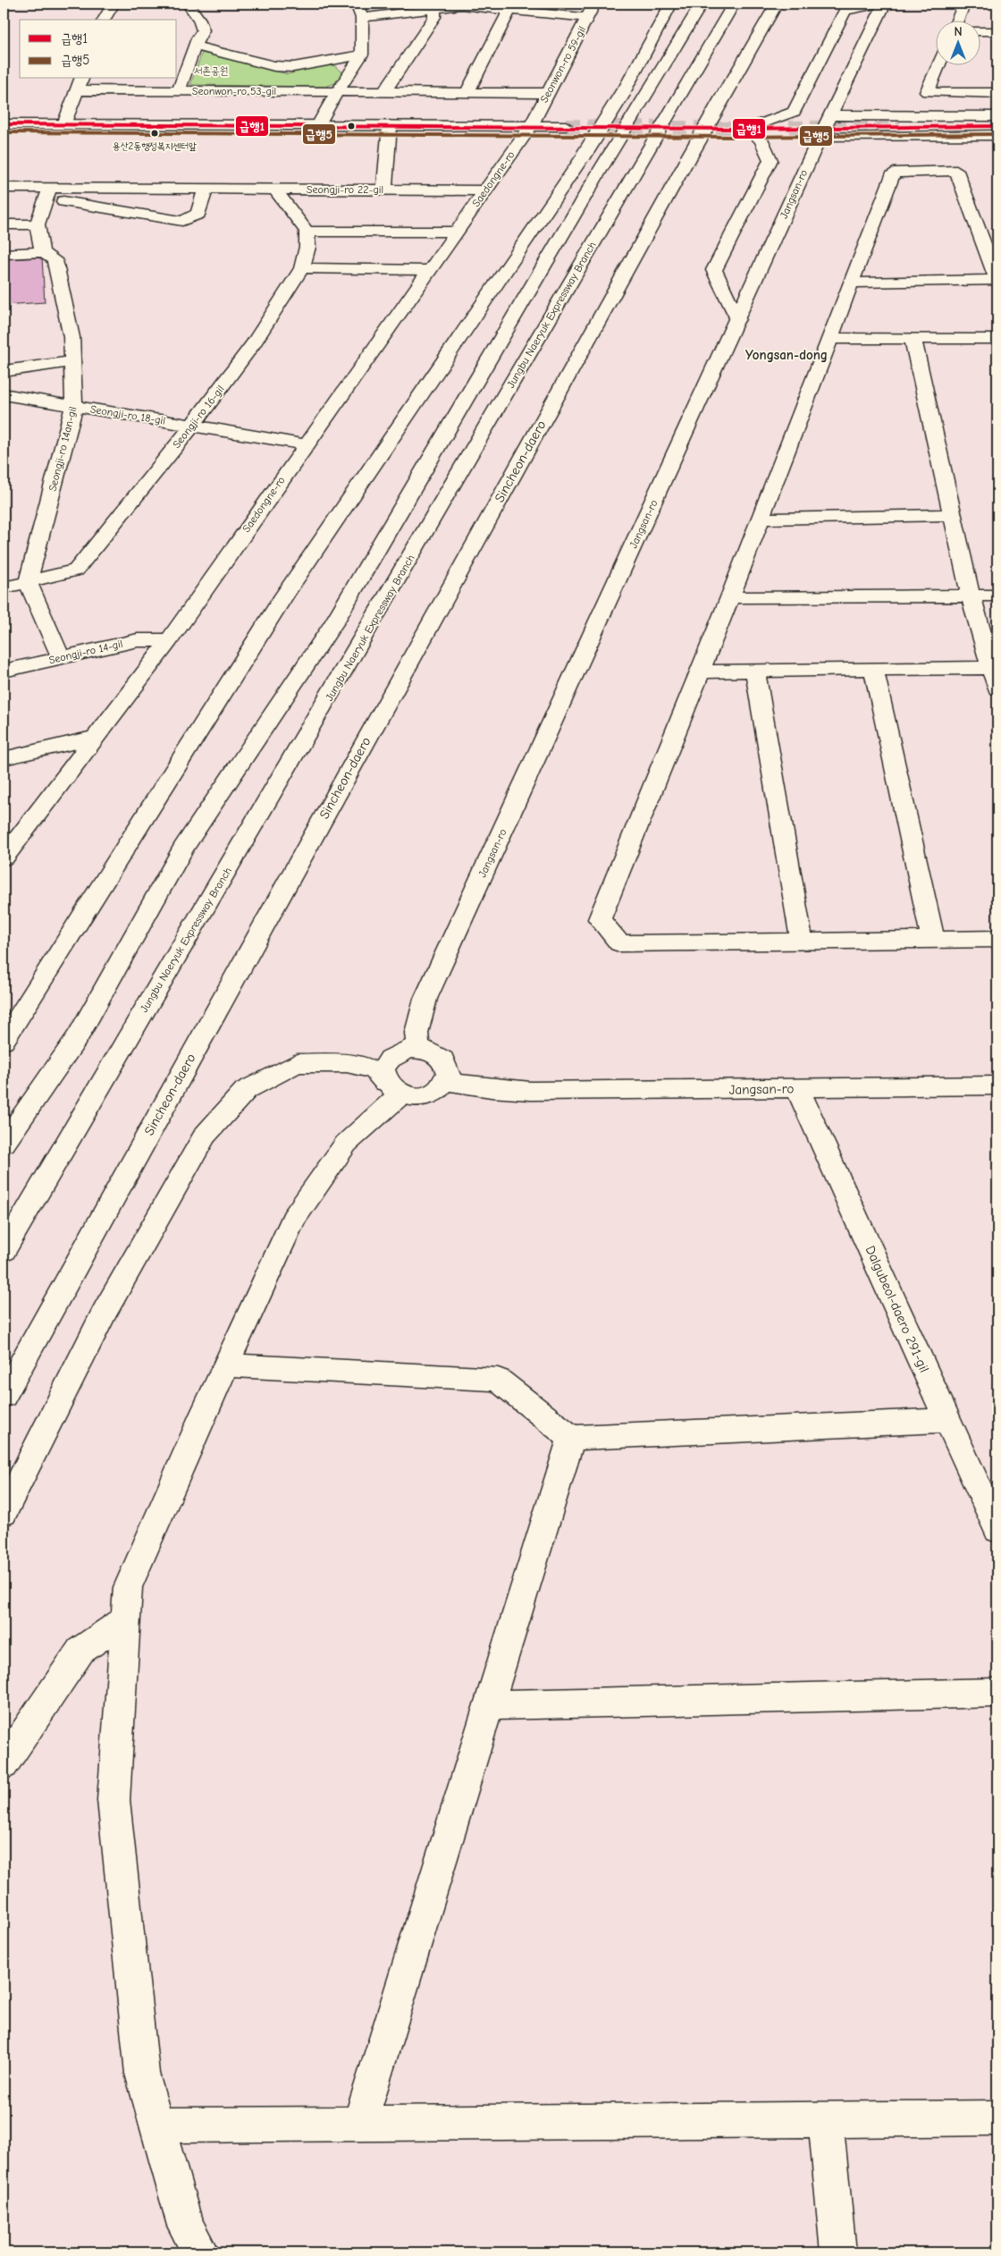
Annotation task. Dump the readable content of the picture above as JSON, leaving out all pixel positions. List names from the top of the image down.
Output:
{
  "streets": {
    "main road": [
      "Seonwon-ro 59-gil",
      "Seonwon-ro 53-gil",
      "Saedongne-ro",
      "Seongji-ro 22-gil",
      "Jangsan-ro",
      "Jungbu Naeryuk Expressway Branch",
      "Seongji-ro 18-gil",
      "Seongji-ro 16-gil",
      "Seongji-ro 14an-gil",
      "Sincheon-daero",
      "Seongji-ro 14-gil",
      "Dalgubeol-daero 291-gil"
    ]
  },
  "crossings": [
    ["Seonwon-ro 59-gil", "Seonwon-ro 53-gil"],
    ["Seonwon-ro 59-gil", "Saedongne-ro"],
    ["Saedongne-ro", "Seongji-ro 22-gil"],
    ["Saedongne-ro", "Seongji-ro 18-gil"],
    ["Saedongne-ro", "Seongji-ro 14-gil"],
    ["Jangsan-ro", "Dalgubeol-daero 291-gil"],
    ["Seongji-ro 18-gil", "Seongji-ro 16-gil"],
    ["Seongji-ro 18-gil", "Seongji-ro 14an-gil"],
    ["Seongji-ro 16-gil", "Seongji-ro 14an-gil"]
  ],
  "districts": ["Yongsan-dong"],
  "parks": ["서촌공원"],
  "places": ["용산2동행정복지센터앞"],
  "lines": ["transit line 급행1", "transit line 급행5"],
  "legend": ["급행1", "급행5"],
  "north": "top"
}
